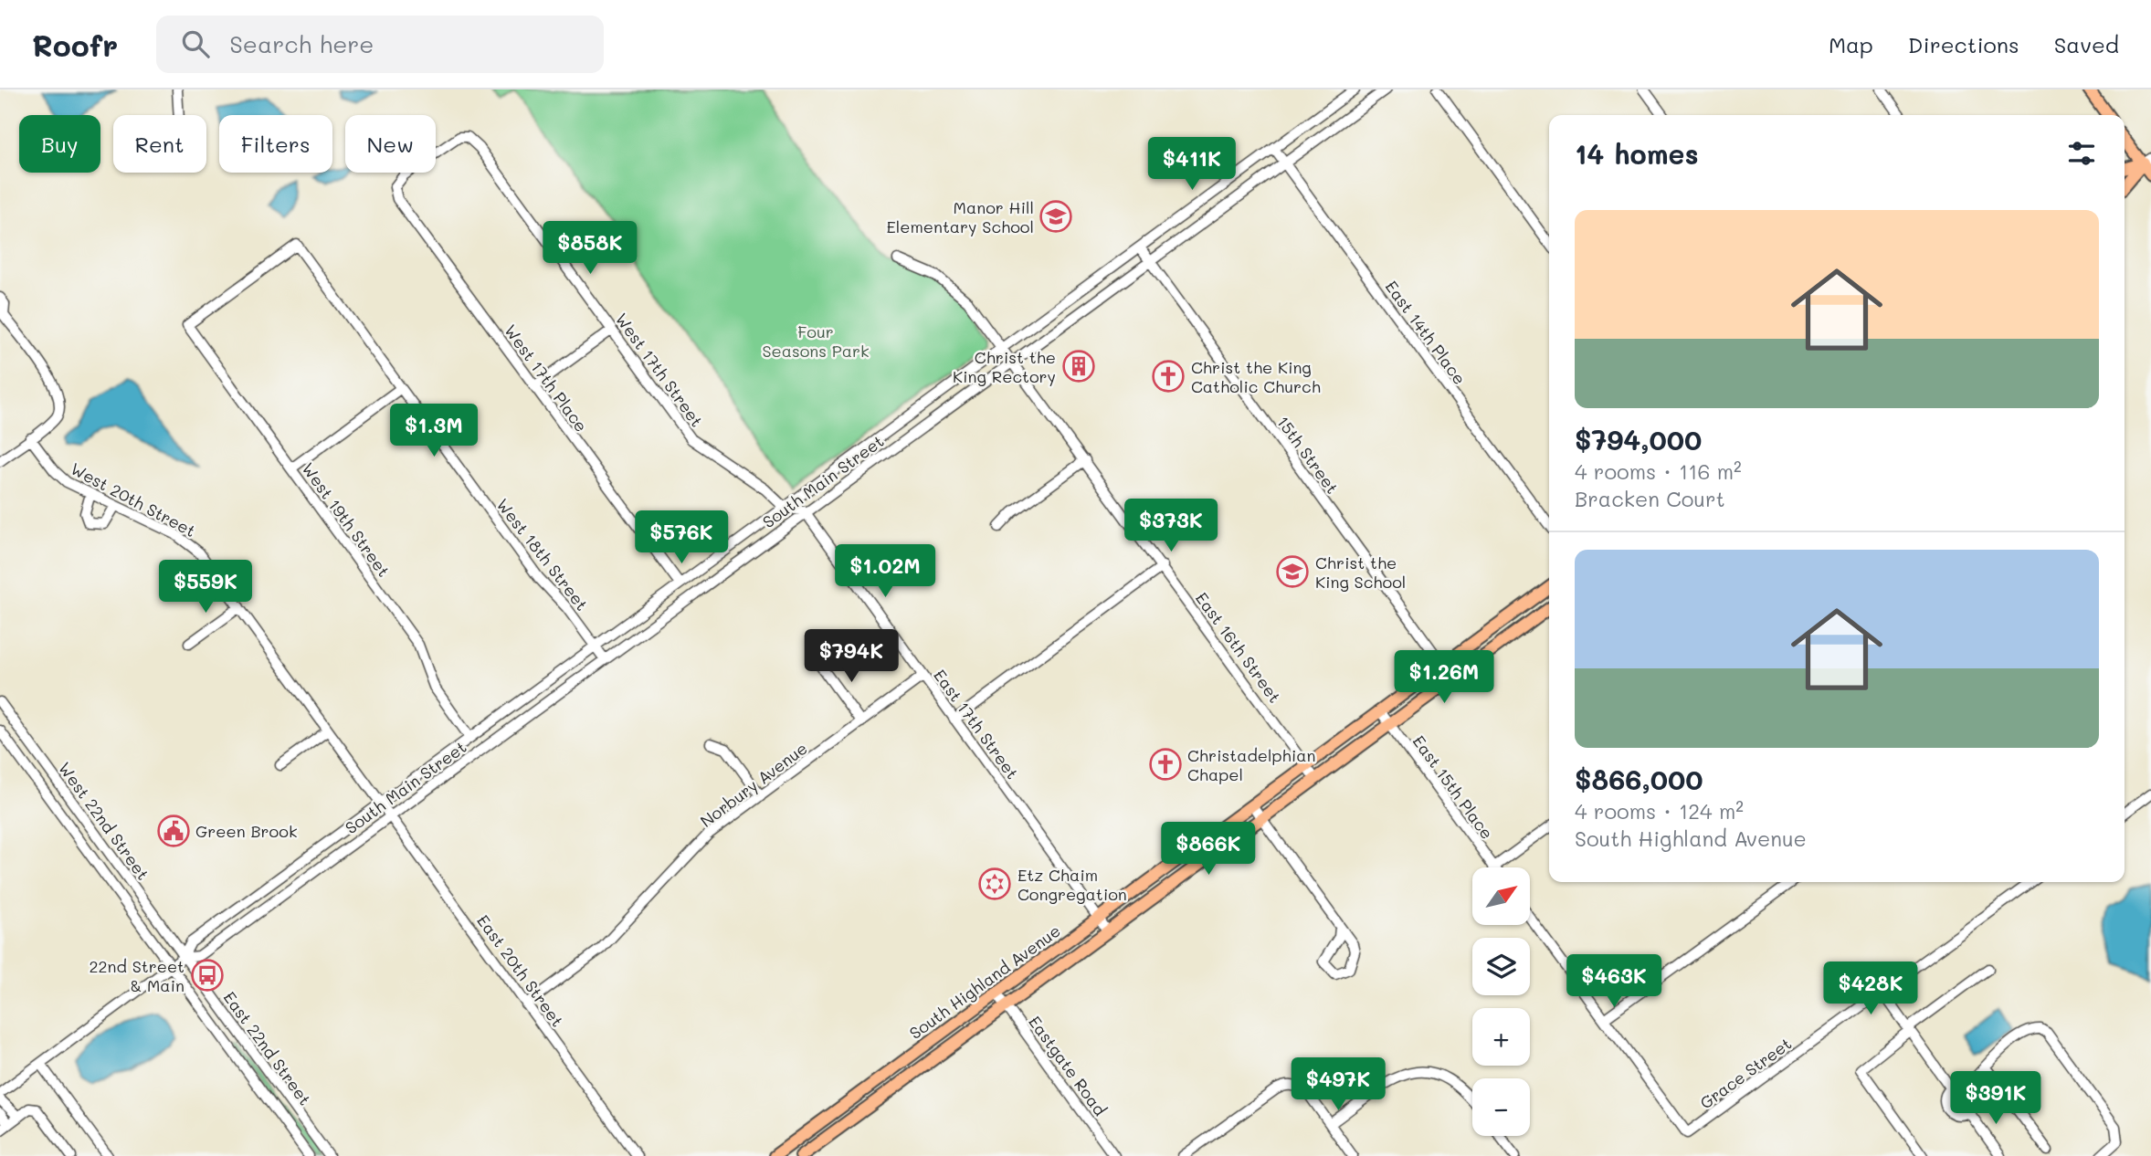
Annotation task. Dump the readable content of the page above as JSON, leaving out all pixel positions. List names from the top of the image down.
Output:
{
  "streets": {
    "main road": ["South Highland Avenue"],
    "street": [
      "East 14th Place",
      "West 17th Street",
      "West 17th Place",
      "15th Street",
      "South Main Street",
      "West 20th Street",
      "West 19th Street",
      "West 18th Street",
      "East 16th Street",
      "East 17th Street",
      "Norbury Avenue",
      "East 15th Place",
      "West 22nd Street",
      "East 20th Street",
      "East 22nd Street",
      "Eastgate Road",
      "Grace Street"
    ]
  },
  "crossings": [
    ["East 14th Place", "South Main Street"],
    ["West 17th Street", "West 17th Place"],
    ["West 17th Street", "South Main Street"],
    ["West 17th Street", "East 17th Street"],
    ["West 17th Place", "South Main Street"],
    ["15th Street", "South Main Street"],
    ["15th Street", "South Highland Avenue"],
    ["South Main Street", "West 20th Street"],
    ["South Main Street", "West 19th Street"],
    ["South Main Street", "West 18th Street"],
    ["South Main Street", "East 16th Street"],
    ["South Main Street", "East 17th Street"],
    ["South Main Street", "West 22nd Street"],
    ["South Main Street", "East 20th Street"],
    ["South Main Street", "East 22nd Street"],
    ["West 20th Street", "East 20th Street"],
    ["West 19th Street", "West 18th Street"],
    ["East 16th Street", "South Highland Avenue"],
    ["East 17th Street", "Norbury Avenue"],
    ["East 17th Street", "South Highland Avenue"],
    ["Norbury Avenue", "East 20th Street"],
    ["East 15th Place", "South Highland Avenue"],
    ["West 22nd Street", "East 22nd Street"],
    ["South Highland Avenue", "Eastgate Road"]
  ],
  "parks": ["Four Seasons Park"],
  "places": {
    "school or university": ["Manor Hill Elementary School", "Christ the King School"],
    "building": ["Christ the King Rectory"],
    "church": ["Christ the King Catholic Church", "Christadelphian Chapel"],
    "public building": ["Green Brook"],
    "synagogue": ["Etz Chaim Congregation"],
    "bus stop": ["22nd Street & Main"]
  },
  "north": "top right",
  "page": {
    "header": "Roofr",
    "search": "Search here",
    "nav": ["Map", "Directions", "Saved"],
    "chip": [
      "Buy",
      "Rent",
      "Filters",
      "New"
    ],
    "heading": "14 homes",
    "price": [
      "$411K",
      "$858K",
      "$1.3M",
      "$373K",
      "$576K",
      "$1.02M",
      "$559K",
      "$794K",
      "$1.26M",
      "$866K",
      "$463K",
      "$428K",
      "$497K",
      "$391K"
    ],
    "list": [
      {
        "name": "$794,000",
        "note": "4 rooms · 116 m² · Bracken Court"
      },
      {
        "name": "$866,000",
        "note": "4 rooms · 124 m² · South Highland Avenue"
      }
    ],
    "map_buttons": ["+", "−"]
  }
}
